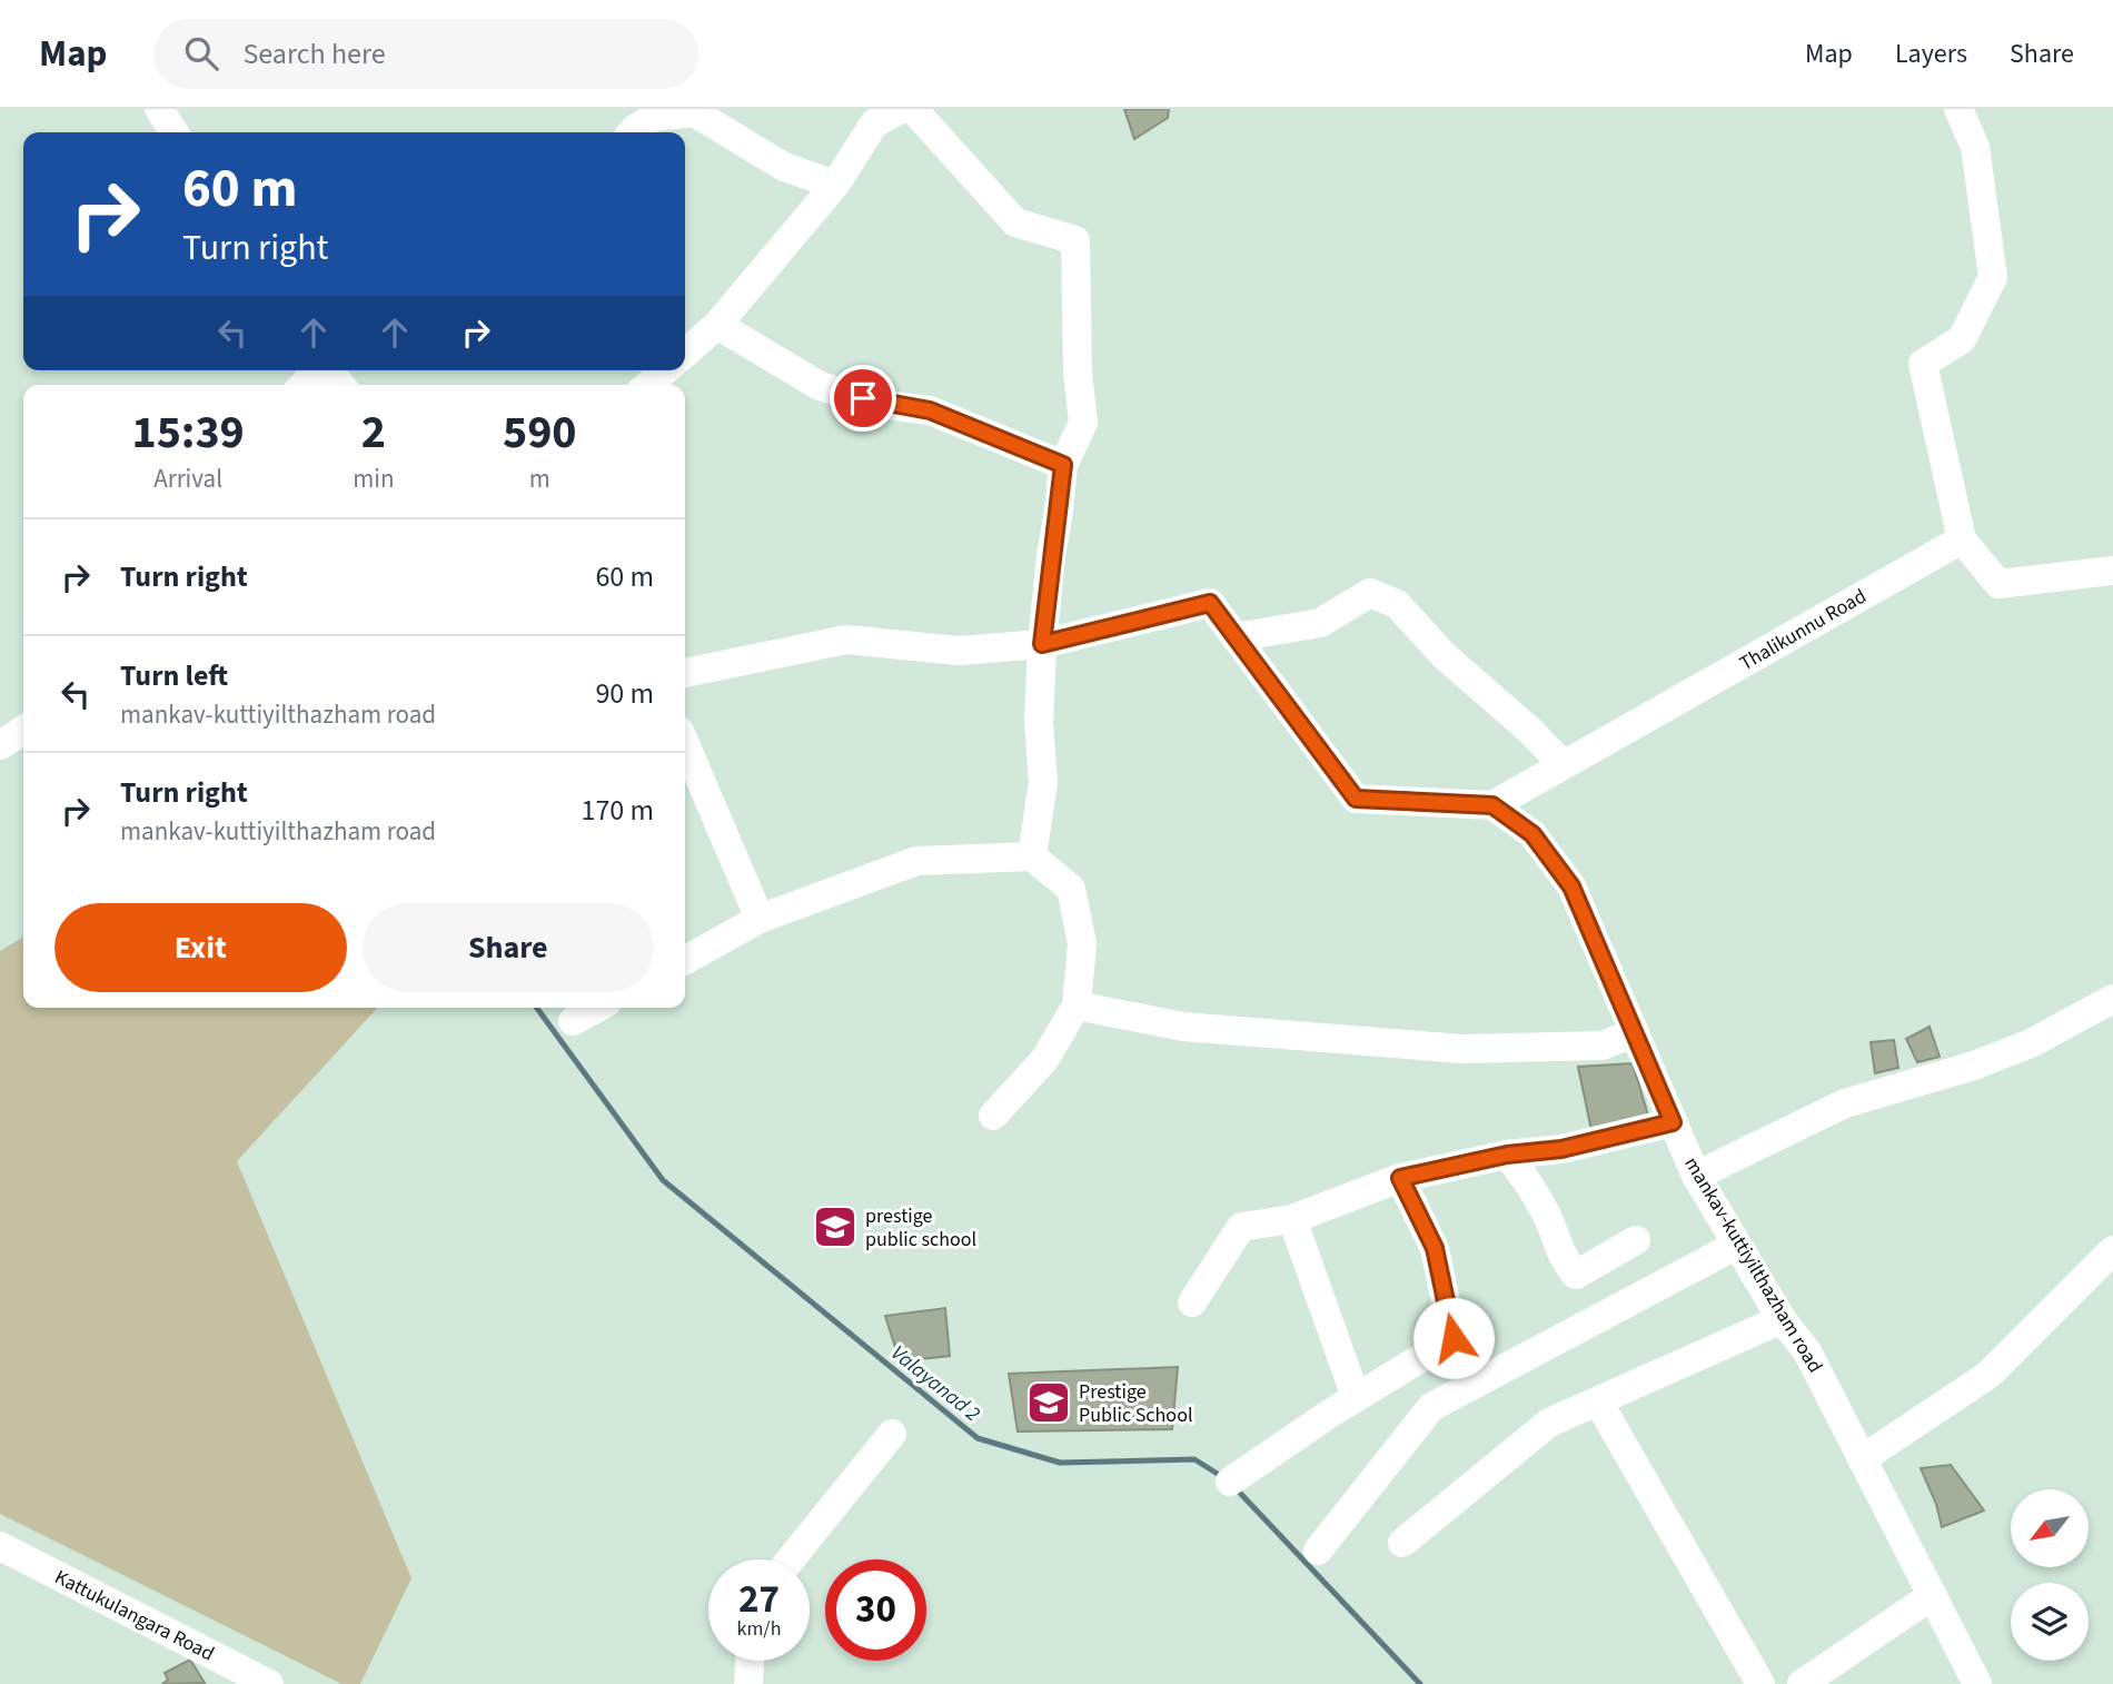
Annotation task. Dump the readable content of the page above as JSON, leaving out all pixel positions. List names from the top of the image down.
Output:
{
  "streets": {
    "street": ["Thalikunnu Road", "mankav-kuttiyilthazham road", "Kattukulangara Road"]
  },
  "crossings": [
    ["Thalikunnu Road", "mankav-kuttiyilthazham road"]
  ],
  "water": ["Valayanad 2"],
  "places": {
    "school or university": ["prestige public school", "Prestige Public School"]
  },
  "north": "bottom left",
  "page": {
    "header": "Map",
    "search": "Search here",
    "nav": ["Map", "Layers", "Share"],
    "turn": ["60 m", "Turn right"],
    "eta": [
      "15:39",
      "Arrival",
      "2",
      "min",
      "590",
      "m"
    ],
    "list": [
      {
        "name": "Turn right",
        "value": "60 m"
      },
      {
        "name": "Turn left",
        "note": "mankav-kuttiyilthazham road",
        "value": "90 m"
      },
      {
        "name": "Turn right",
        "note": "mankav-kuttiyilthazham road",
        "value": "170 m"
      }
    ],
    "buttons": ["Exit", "Share"],
    "speed": "27 km/h",
    "limit": "30"
  }
}
